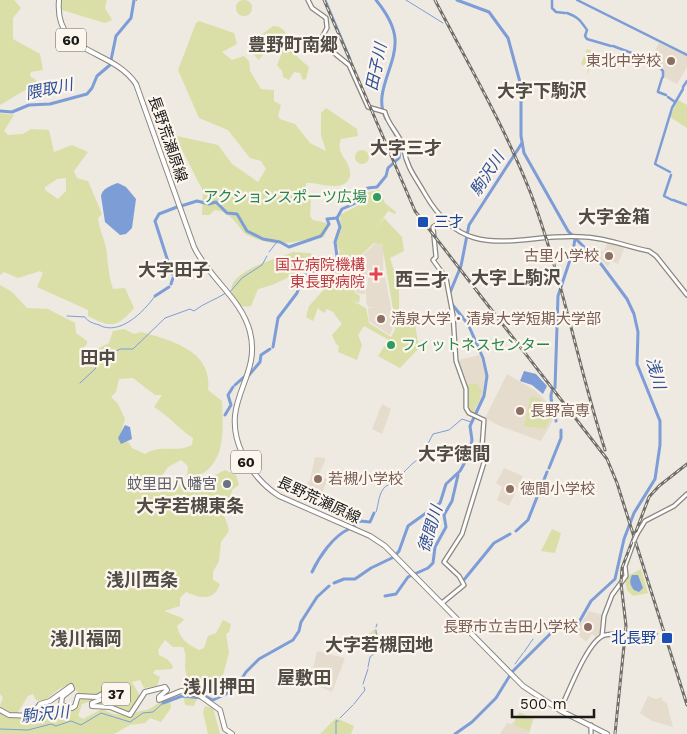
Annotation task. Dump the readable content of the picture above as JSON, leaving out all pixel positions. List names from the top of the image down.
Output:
{
  "streets": {
    "main road": ["60", "長野荒瀬原線", "37"]
  },
  "districts": [
    "豊野町南郷",
    "大字下駒沢",
    "大字三才",
    "大字金箱",
    "大字田子",
    "大字上駒沢",
    "西三才",
    "田中",
    "大字徳間",
    "大字若槻東条",
    "浅川西条",
    "浅川福岡",
    "大字若槻団地",
    "屋敷田",
    "浅川押田"
  ],
  "water": [
    "田子川",
    "隈取川",
    "駒沢川",
    "浅川",
    "徳間川"
  ],
  "places": {
    "other": [
      "東北中学校",
      "アクションスポーツ広場",
      "古里小学校",
      "清泉大学・清泉大学短期大学部",
      "フィットネスセンター",
      "長野高専",
      "若槻小学校",
      "蚊里田八幡宮",
      "徳間小学校",
      "長野市立吉田小学校"
    ],
    "transit": ["三才", "北長野"],
    "health": ["国立病院機構 東長野病院"]
  },
  "scale_bar": "500 m"
}
